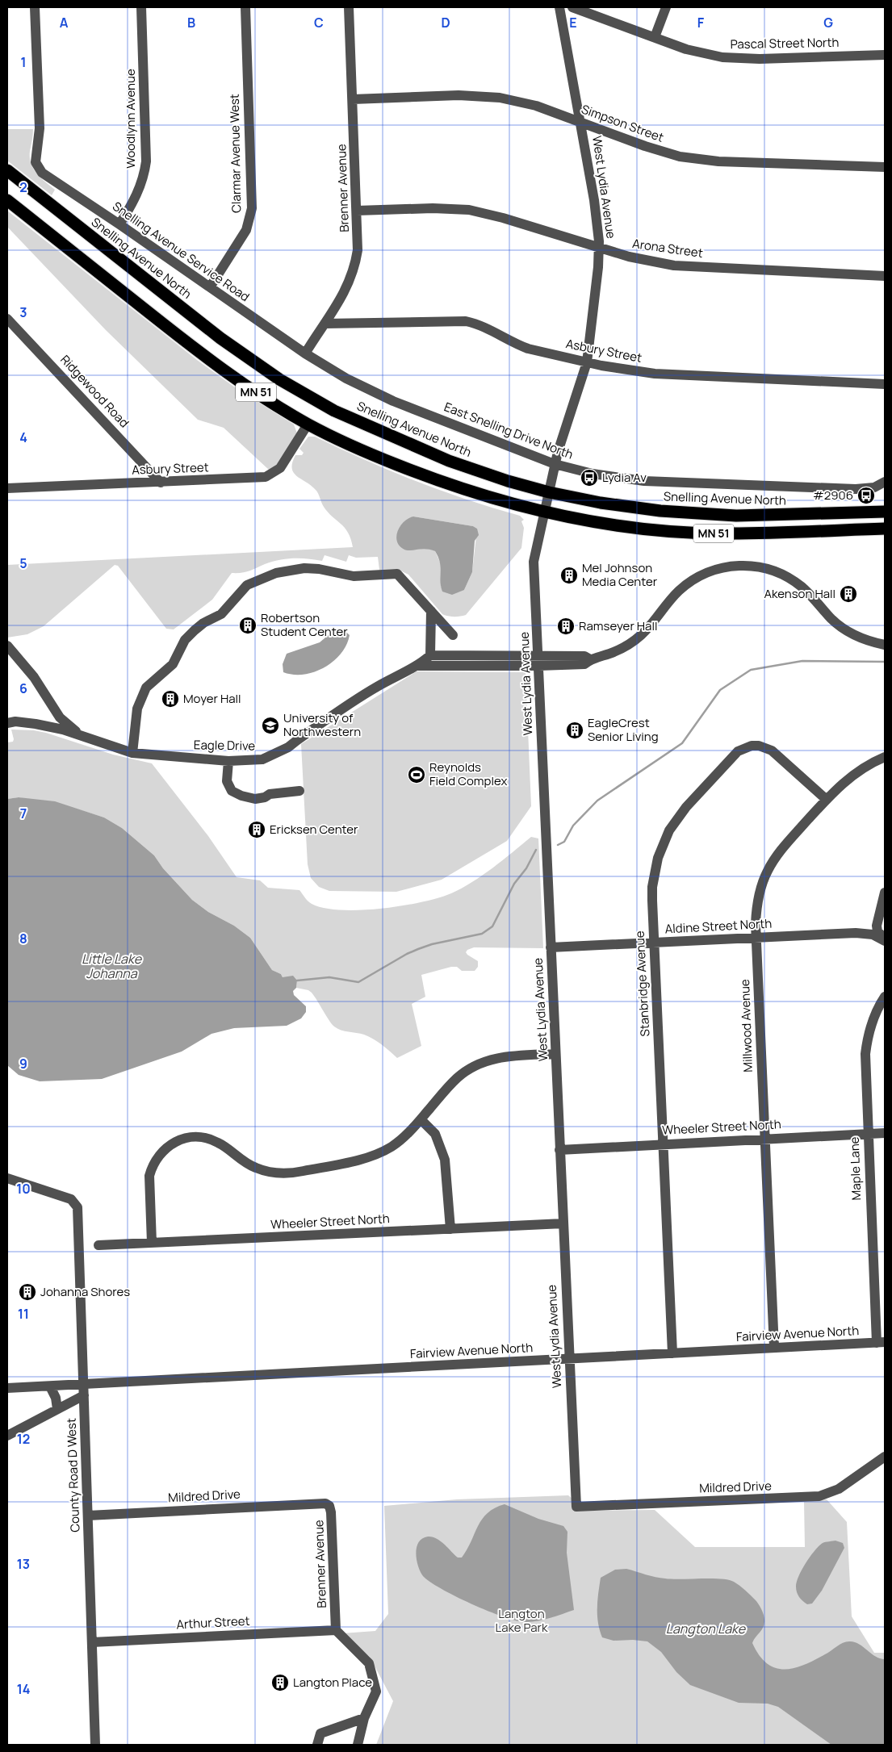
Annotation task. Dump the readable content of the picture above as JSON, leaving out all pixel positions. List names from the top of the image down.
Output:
{
  "streets": {
    "highway": ["Snelling Avenue North", "MN 51"],
    "street": [
      "Pascal Street North",
      "Woodlynn Avenue",
      "Simpson Street",
      "Clarmar Avenue West",
      "West Lydia Avenue",
      "Brenner Avenue",
      "Arona Street",
      "Snelling Avenue Service Road",
      "Asbury Street",
      "Ridgewood Road",
      "East Snelling Drive North",
      "Eagle Drive",
      "Aldine Street North",
      "Stanbridge Avenue",
      "Millwood Avenue",
      "Wheeler Street North",
      "Maple Lane",
      "Fairview Avenue North",
      "County Road D West",
      "Mildred Drive",
      "Arthur Street"
    ]
  },
  "crossings": [
    ["Woodlynn Avenue", "Snelling Avenue Service Road"],
    ["Simpson Street", "West Lydia Avenue"],
    ["Simpson Street", "Brenner Avenue"],
    ["Clarmar Avenue West", "Snelling Avenue Service Road"],
    ["West Lydia Avenue", "Arona Street"],
    ["West Lydia Avenue", "Snelling Avenue North"],
    ["West Lydia Avenue", "Asbury Street"],
    ["West Lydia Avenue", "MN 51"],
    ["West Lydia Avenue", "East Snelling Drive North"],
    ["West Lydia Avenue", "Eagle Drive"],
    ["West Lydia Avenue", "Aldine Street North"],
    ["West Lydia Avenue", "Wheeler Street North"],
    ["West Lydia Avenue", "Fairview Avenue North"],
    ["West Lydia Avenue", "Mildred Drive"],
    ["Brenner Avenue", "Arona Street"],
    ["Brenner Avenue", "Snelling Avenue Service Road"],
    ["Brenner Avenue", "Asbury Street"],
    ["Brenner Avenue", "East Snelling Drive North"],
    ["Brenner Avenue", "Mildred Drive"],
    ["Brenner Avenue", "Arthur Street"],
    ["Snelling Avenue Service Road", "East Snelling Drive North"],
    ["Asbury Street", "Ridgewood Road"],
    ["Asbury Street", "MN 51"],
    ["Aldine Street North", "Stanbridge Avenue"],
    ["Aldine Street North", "Millwood Avenue"],
    ["Stanbridge Avenue", "Millwood Avenue"],
    ["Stanbridge Avenue", "Wheeler Street North"],
    ["Stanbridge Avenue", "Fairview Avenue North"],
    ["Millwood Avenue", "Wheeler Street North"],
    ["Millwood Avenue", "Fairview Avenue North"],
    ["Wheeler Street North", "Maple Lane"],
    ["Maple Lane", "Fairview Avenue North"],
    ["Fairview Avenue North", "County Road D West"],
    ["County Road D West", "Mildred Drive"],
    ["County Road D West", "Arthur Street"]
  ],
  "water": ["Little Lake Johanna", "Langton Lake"],
  "parks": ["Langton Lake Park"],
  "places": {
    "bus stop": ["Lydia Av", "#2906"],
    "building": [
      "Mel Johnson Media Center",
      "Akenson Hall",
      "Robertson Student Center",
      "Ramseyer Hall",
      "Moyer Hall",
      "EagleCrest Senior Living",
      "Ericksen Center",
      "Johanna Shores",
      "Langton Place"
    ],
    "school or university": ["University of Northwestern"],
    "sports": ["Reynolds Field Complex"]
  },
  "grid": {
    "columns": [
      "A",
      "B",
      "C",
      "D",
      "E",
      "F",
      "G"
    ],
    "rows": [
      "1",
      "2",
      "3",
      "4",
      "5",
      "6",
      "7",
      "8",
      "9",
      "10",
      "11",
      "12",
      "13",
      "14"
    ]
  }
}
